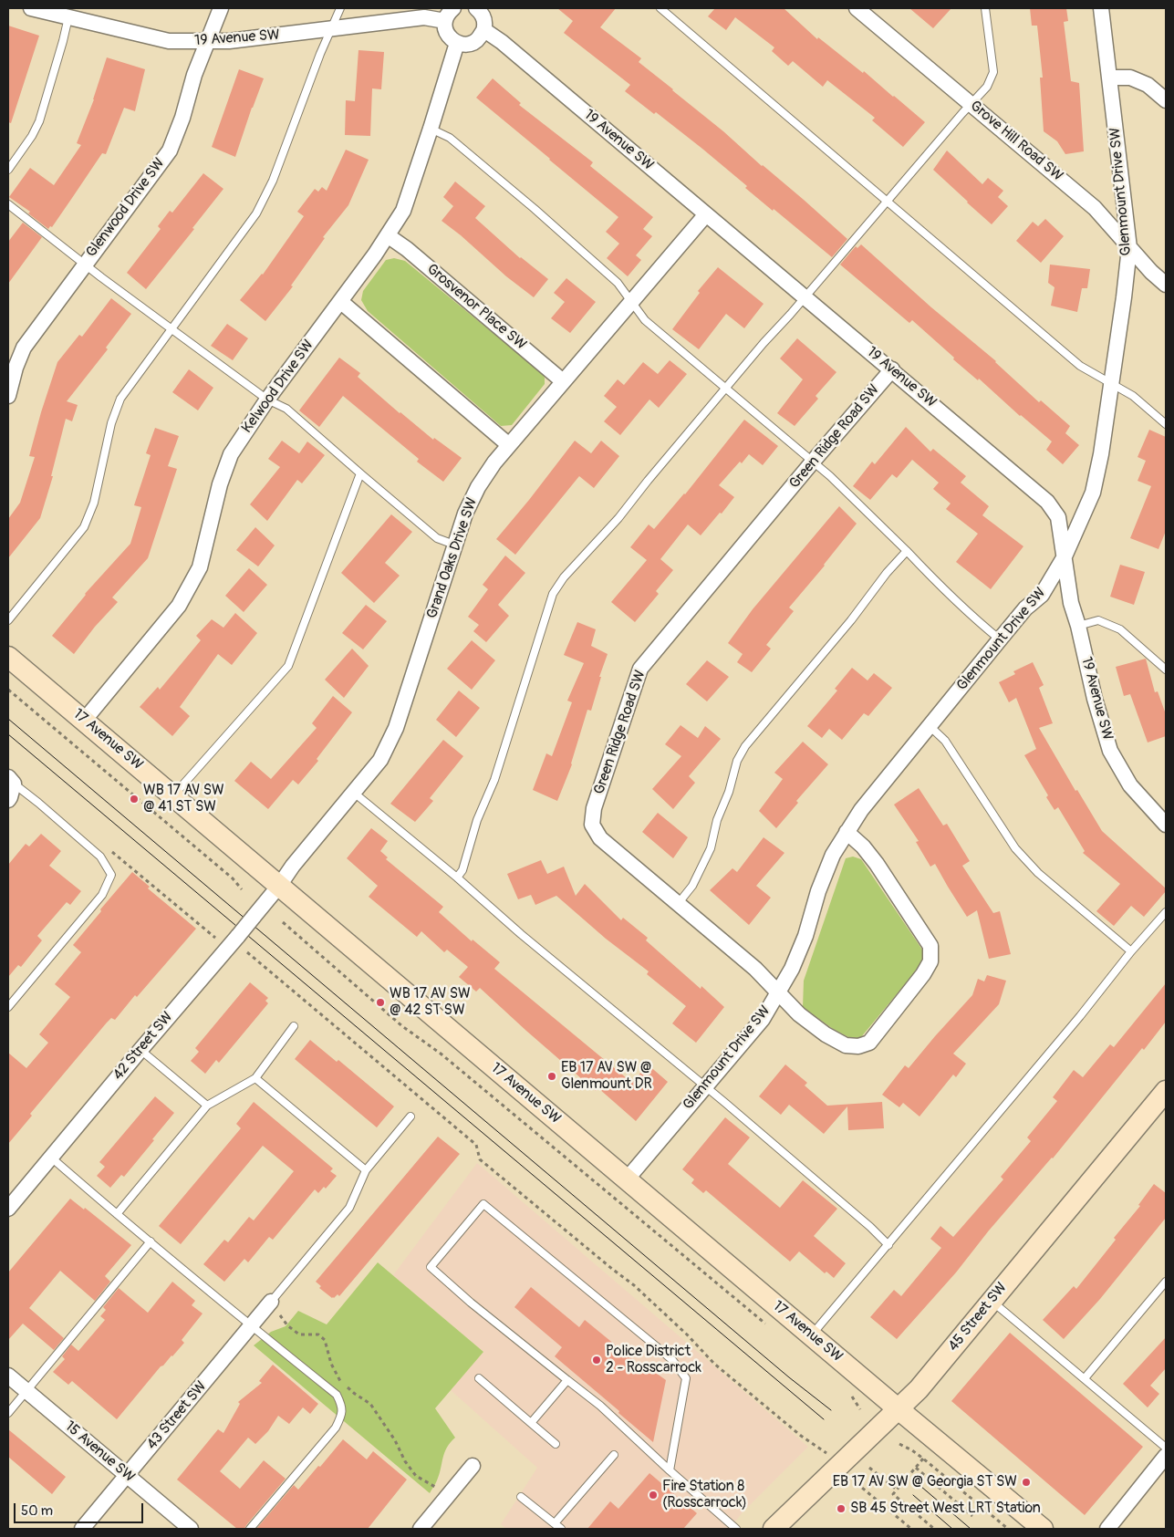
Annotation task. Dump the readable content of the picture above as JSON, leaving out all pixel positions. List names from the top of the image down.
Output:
{
  "streets": {
    "main road": ["17 Avenue SW", "45 Street SW"],
    "street": [
      "19 Avenue SW",
      "Grove Hill Road SW",
      "Glenmount Drive SW",
      "Glenwood Drive SW",
      "Grosvenor Place SW",
      "Kelwood Drive SW",
      "Green Ridge Road SW",
      "Grand Oaks Drive SW",
      "42 Street SW",
      "43 Street SW",
      "15 Avenue SW"
    ]
  },
  "crossings": [
    ["19 Avenue SW", "Glenmount Drive SW"],
    ["19 Avenue SW", "Glenwood Drive SW"],
    ["19 Avenue SW", "Green Ridge Road SW"],
    ["19 Avenue SW", "Grand Oaks Drive SW"],
    ["Grove Hill Road SW", "Glenmount Drive SW"],
    ["Glenmount Drive SW", "Green Ridge Road SW"],
    ["Glenmount Drive SW", "17 Avenue SW"],
    ["Grosvenor Place SW", "Kelwood Drive SW"],
    ["Grosvenor Place SW", "Grand Oaks Drive SW"],
    ["Kelwood Drive SW", "17 Avenue SW"],
    ["Grand Oaks Drive SW", "17 Avenue SW"],
    ["Grand Oaks Drive SW", "42 Street SW"],
    ["17 Avenue SW", "42 Street SW"],
    ["17 Avenue SW", "45 Street SW"],
    ["43 Street SW", "15 Avenue SW"]
  ],
  "places": [
    "WB 17 AV SW @ 41 ST SW",
    "WB 17 AV SW @ 42 ST SW",
    "EB 17 AV SW @ Glenmount DR",
    "Police District 2 - Rosscarrock",
    "EB 17 AV SW @ Georgia ST SW",
    "Fire Station 8 (Rosscarrock)",
    "SB 45 Street West LRT Station"
  ],
  "scale_bar": "50 m"
}
